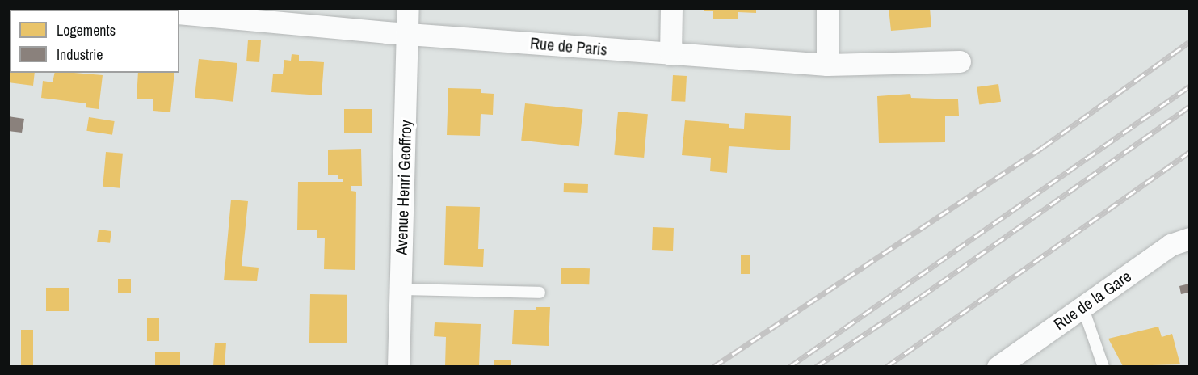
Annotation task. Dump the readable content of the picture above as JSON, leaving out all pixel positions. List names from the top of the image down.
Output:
{
  "streets": {
    "street": ["Rue de Paris", "Avenue Henri Geoffroy", "Rue de la Gare"]
  },
  "crossings": [
    ["Rue de Paris", "Avenue Henri Geoffroy"]
  ],
  "legend": ["Logements", "Industrie"]
}
